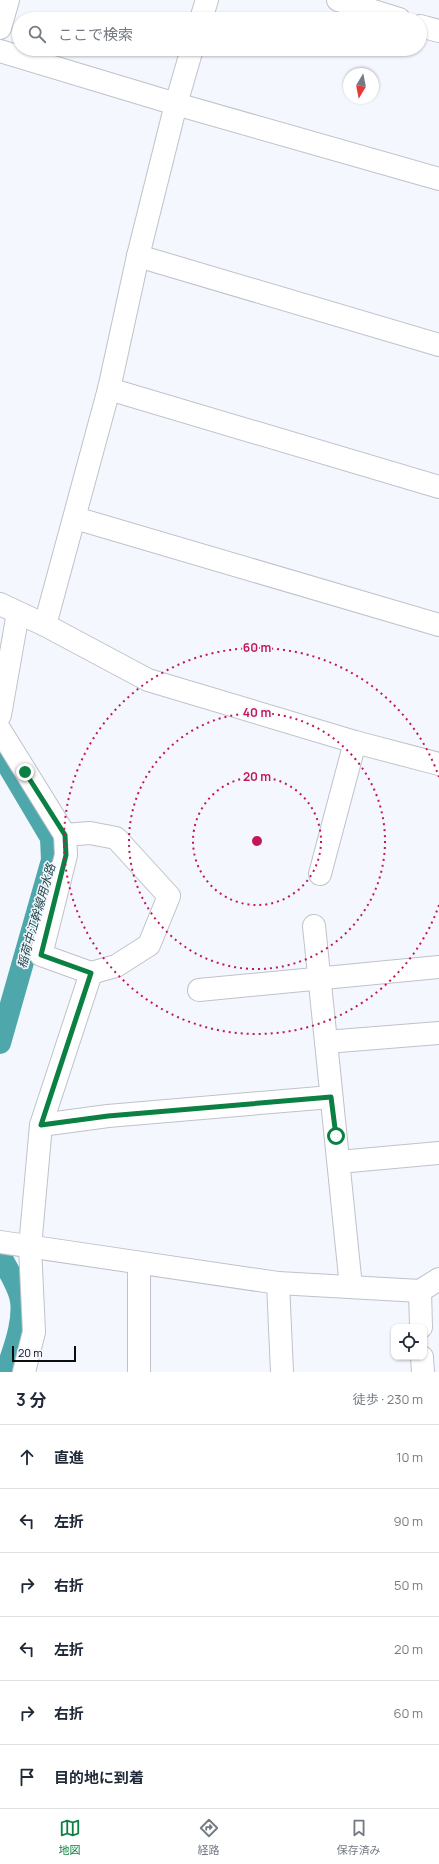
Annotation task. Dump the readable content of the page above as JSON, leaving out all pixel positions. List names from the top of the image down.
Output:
{
  "water": ["稲荷中江幹線用水路"],
  "scale_bar": "20 m",
  "north": "bottom",
  "page": {
    "search": "ここで検索",
    "scale": "20 m",
    "heading": ["3 分", "徒歩 · 230 m"],
    "list": [
      ["直進", "10 m"],
      ["左折", "90 m"],
      ["右折", "50 m"],
      ["左折", "20 m"],
      ["右折", "60 m"],
      "目的地に到着"
    ],
    "nav": ["地図", "経路", "保存済み"]
  },
  "rings": ["60 m", "40 m", "20 m"]
}
